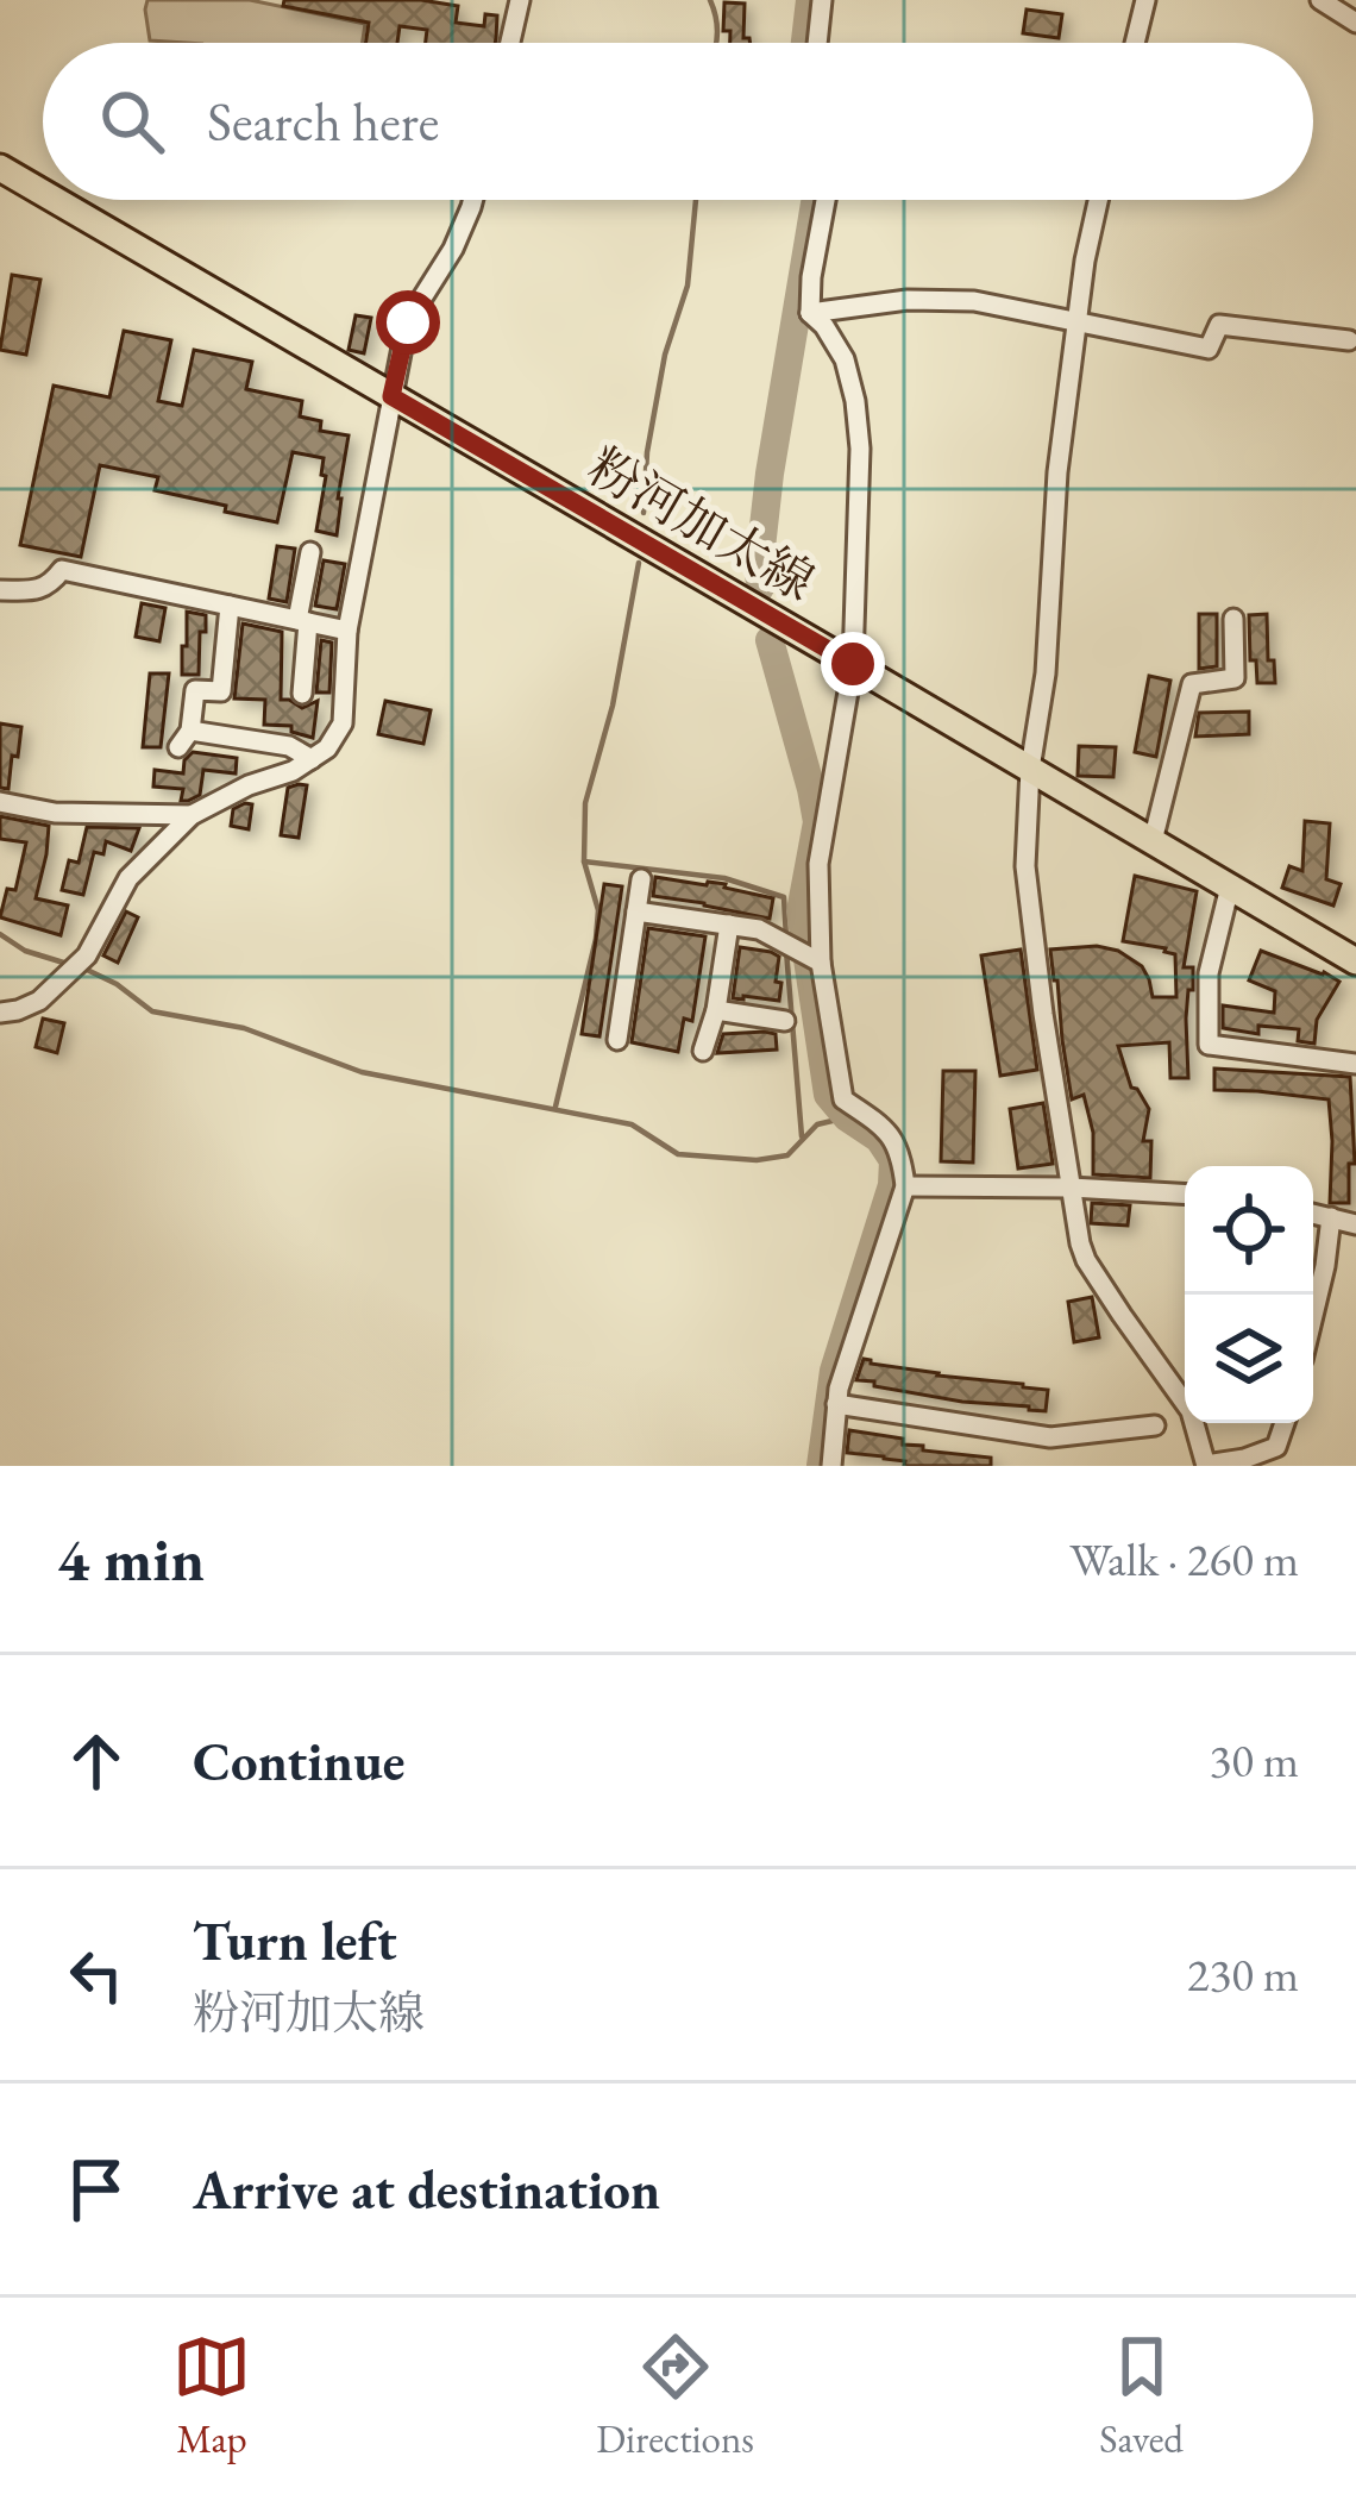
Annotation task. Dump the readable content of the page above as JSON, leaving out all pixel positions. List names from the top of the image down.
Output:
{
  "streets": {
    "main road": ["粉河加太線"]
  },
  "page": {
    "search": "Search here",
    "heading": ["4 min", "Walk · 260 m"],
    "list": [
      ["Continue", "30 m"],
      ["Turn left", "粉河加太線", "230 m"],
      "Arrive at destination"
    ],
    "nav": ["Map", "Directions", "Saved"]
  }
}
